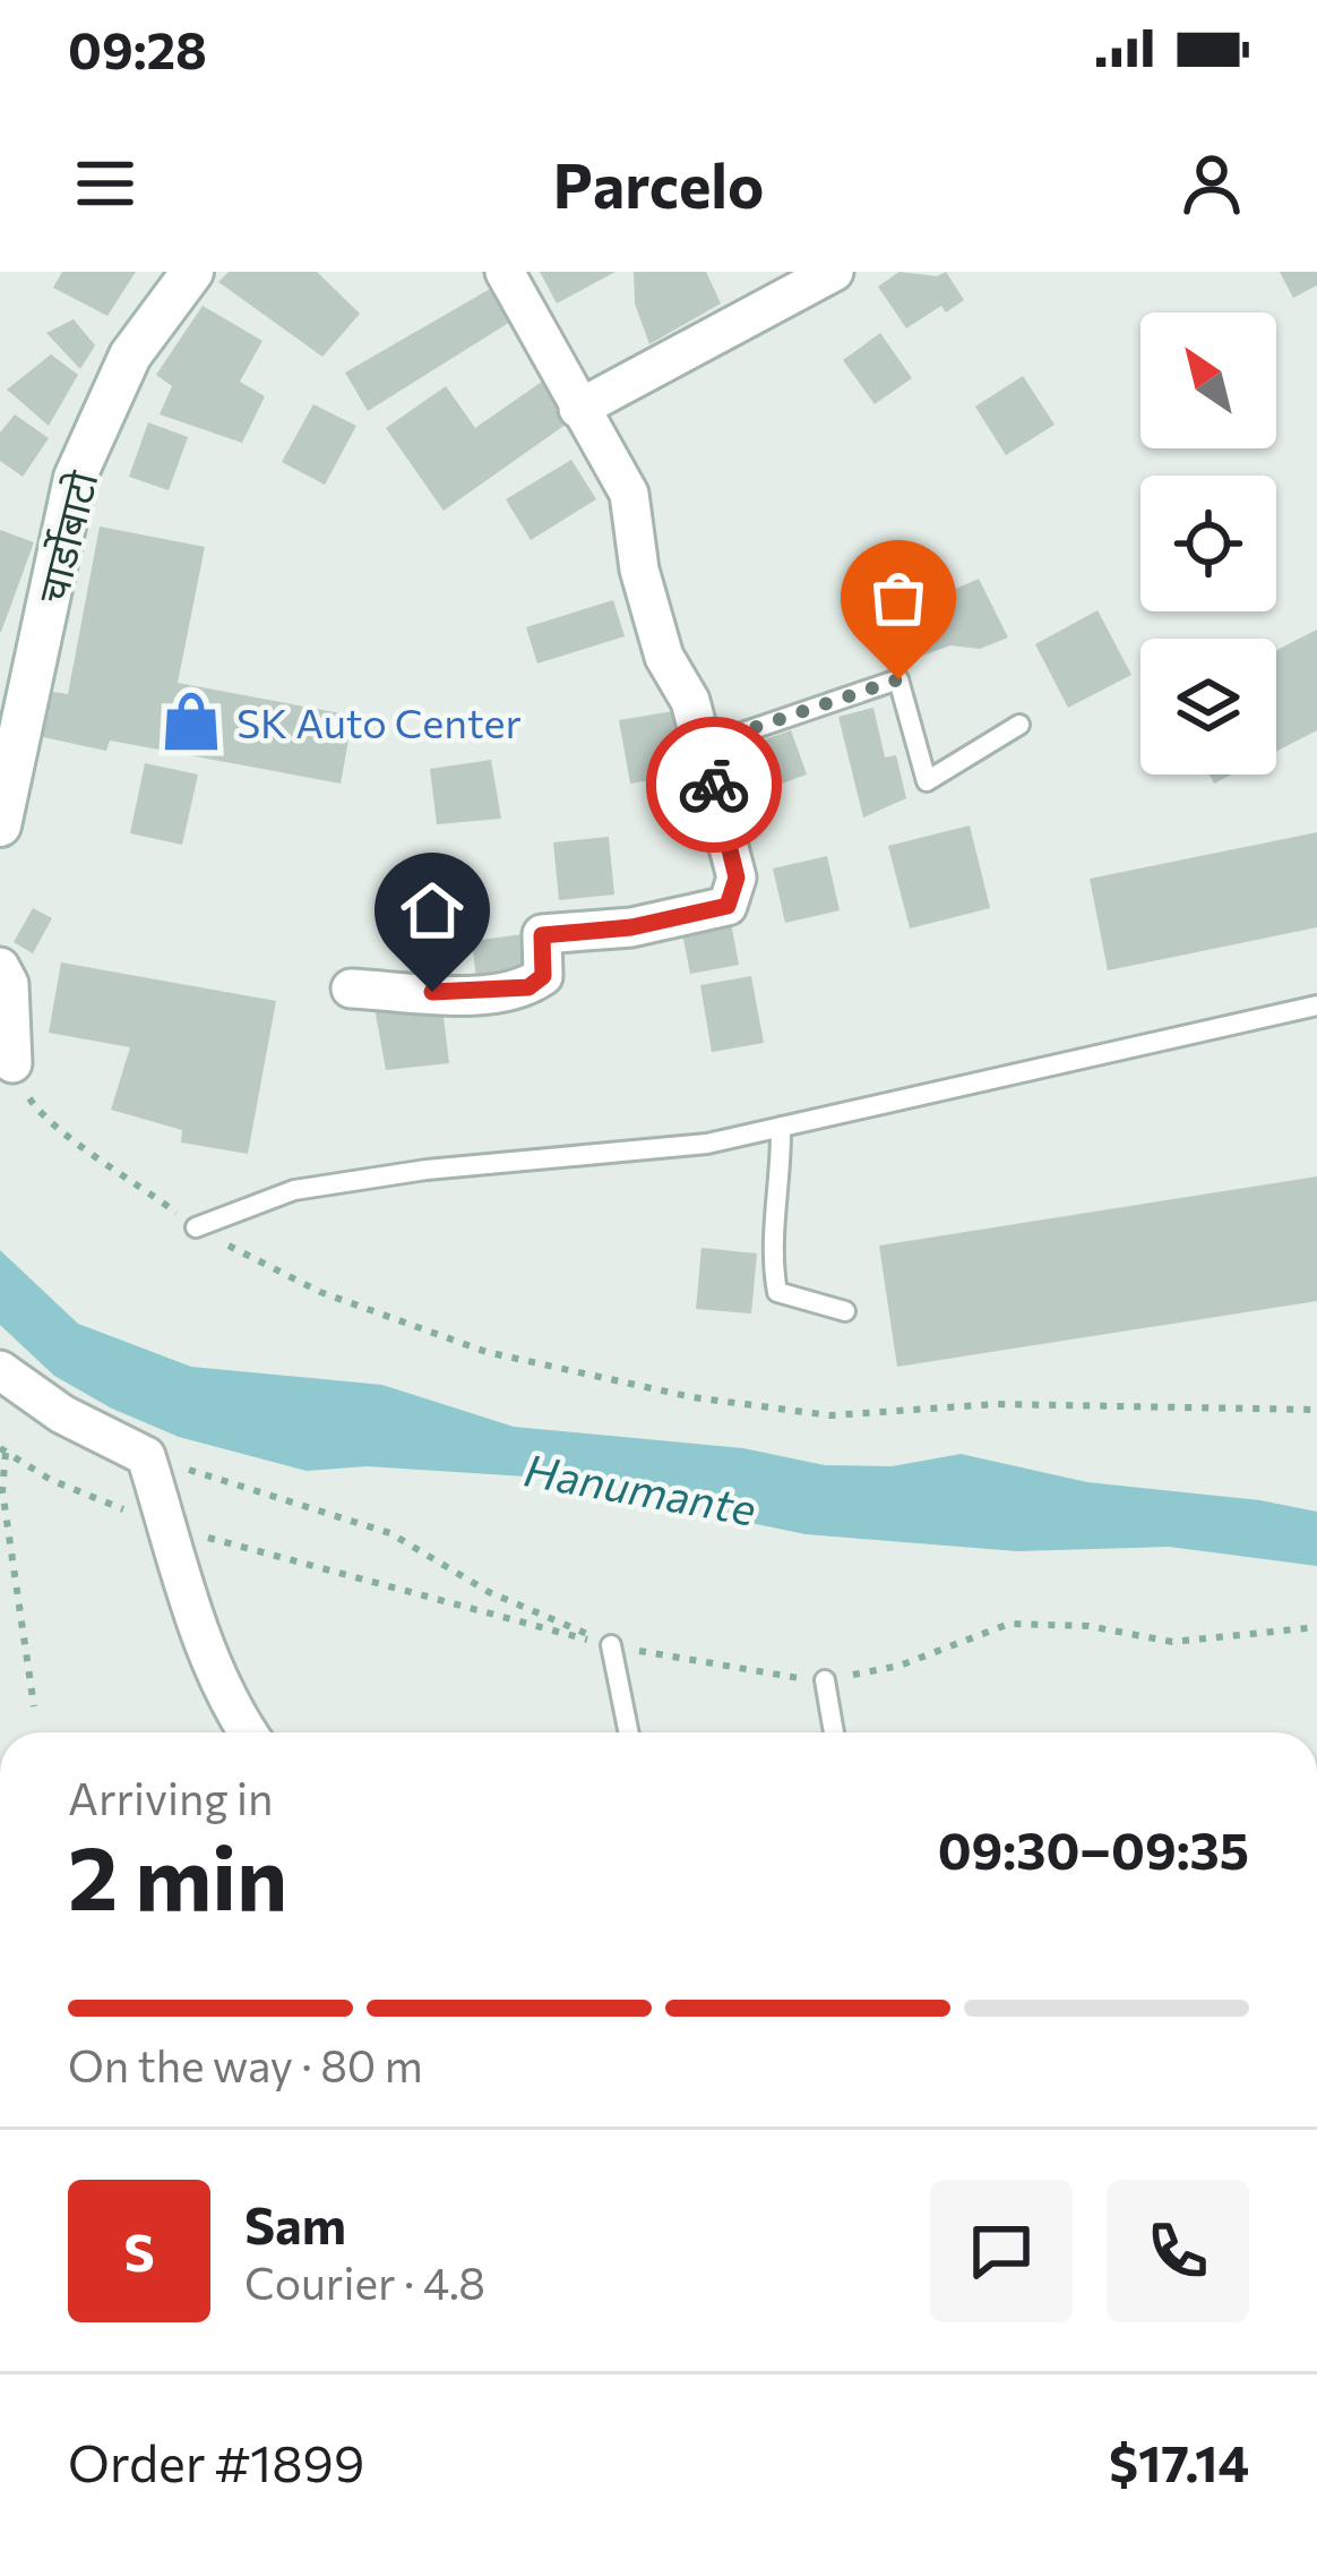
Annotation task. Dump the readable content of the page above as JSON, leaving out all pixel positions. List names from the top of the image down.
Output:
{
  "streets": {
    "street": ["चार्डोबाटो"]
  },
  "water": ["Hanumante"],
  "places": {
    "shop": ["SK Auto Center"]
  },
  "north": "top left",
  "page": {
    "status": "09:28",
    "header": "Parcelo",
    "heading": ["2 min", "Arriving in", "09:30–09:35"],
    "panel": [
      "Sam",
      "Courier · 4.8",
      "Order #1899",
      "$17.14"
    ],
    "bar": "On the way · 80 m",
    "round": "S"
  }
}
